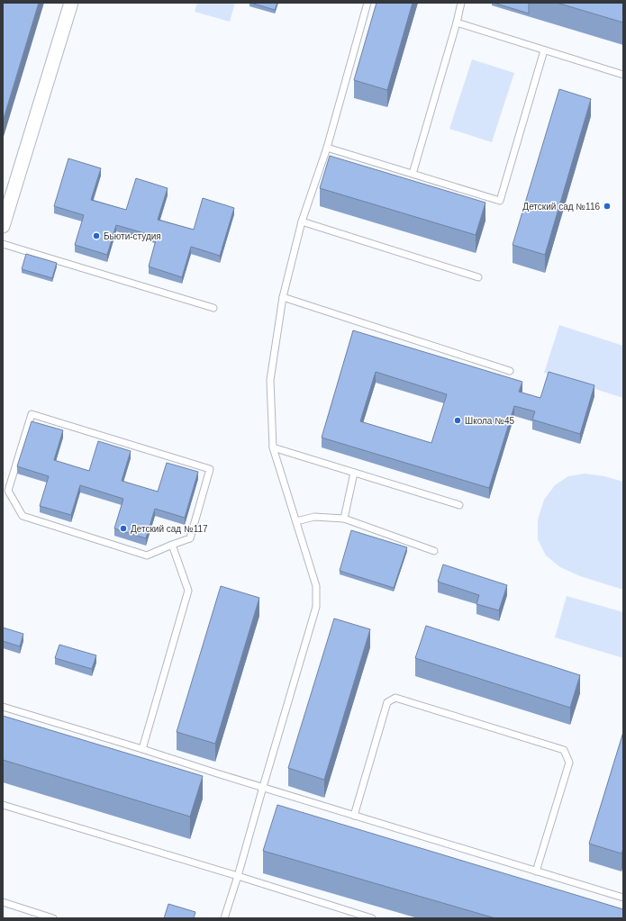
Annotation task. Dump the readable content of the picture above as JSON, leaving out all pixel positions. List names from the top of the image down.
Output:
{
  "places": [
    "Детский сад №116",
    "Бьюти-студия",
    "Школа №45",
    "Детский сад №117"
  ]
}
